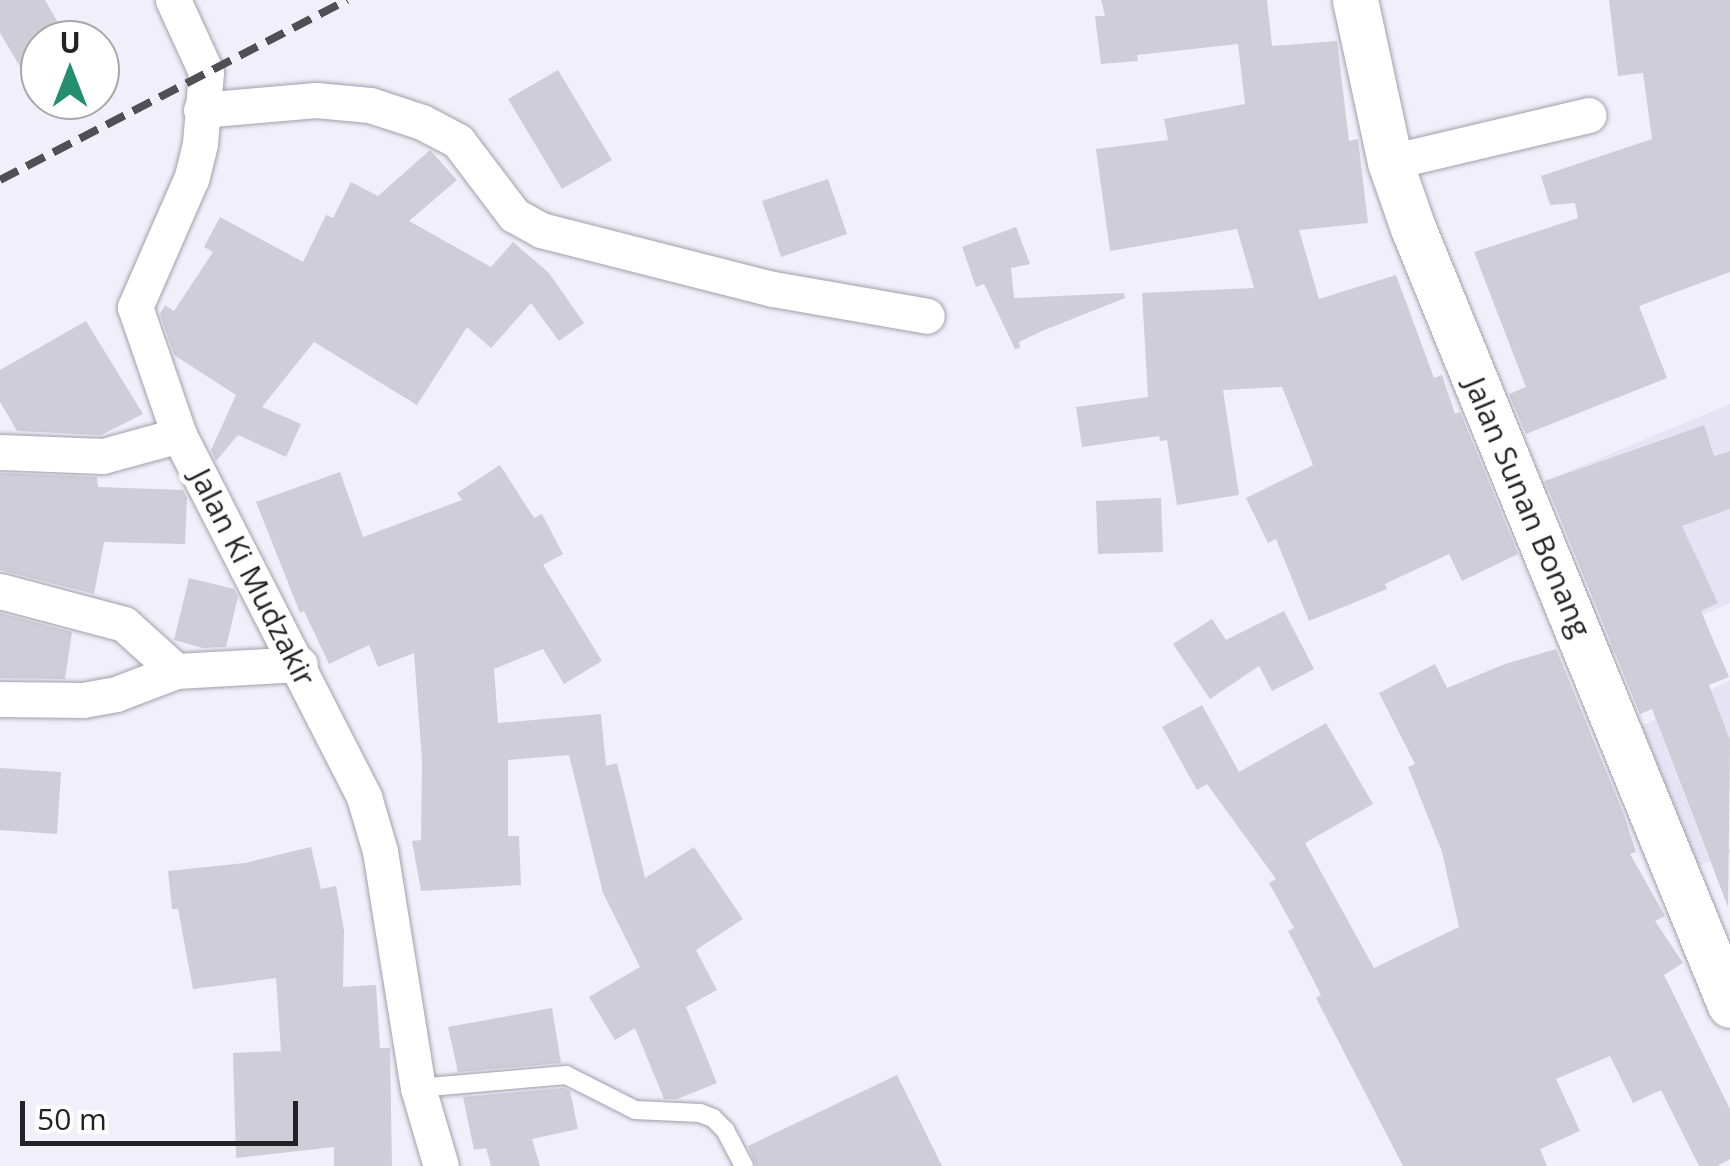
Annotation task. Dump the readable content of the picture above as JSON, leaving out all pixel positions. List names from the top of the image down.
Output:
{
  "streets": {
    "street": ["Jalan Sunan Bonang", "Jalan Ki Mudzakir"]
  },
  "scale_bar": "50 m",
  "north": "top"
}
